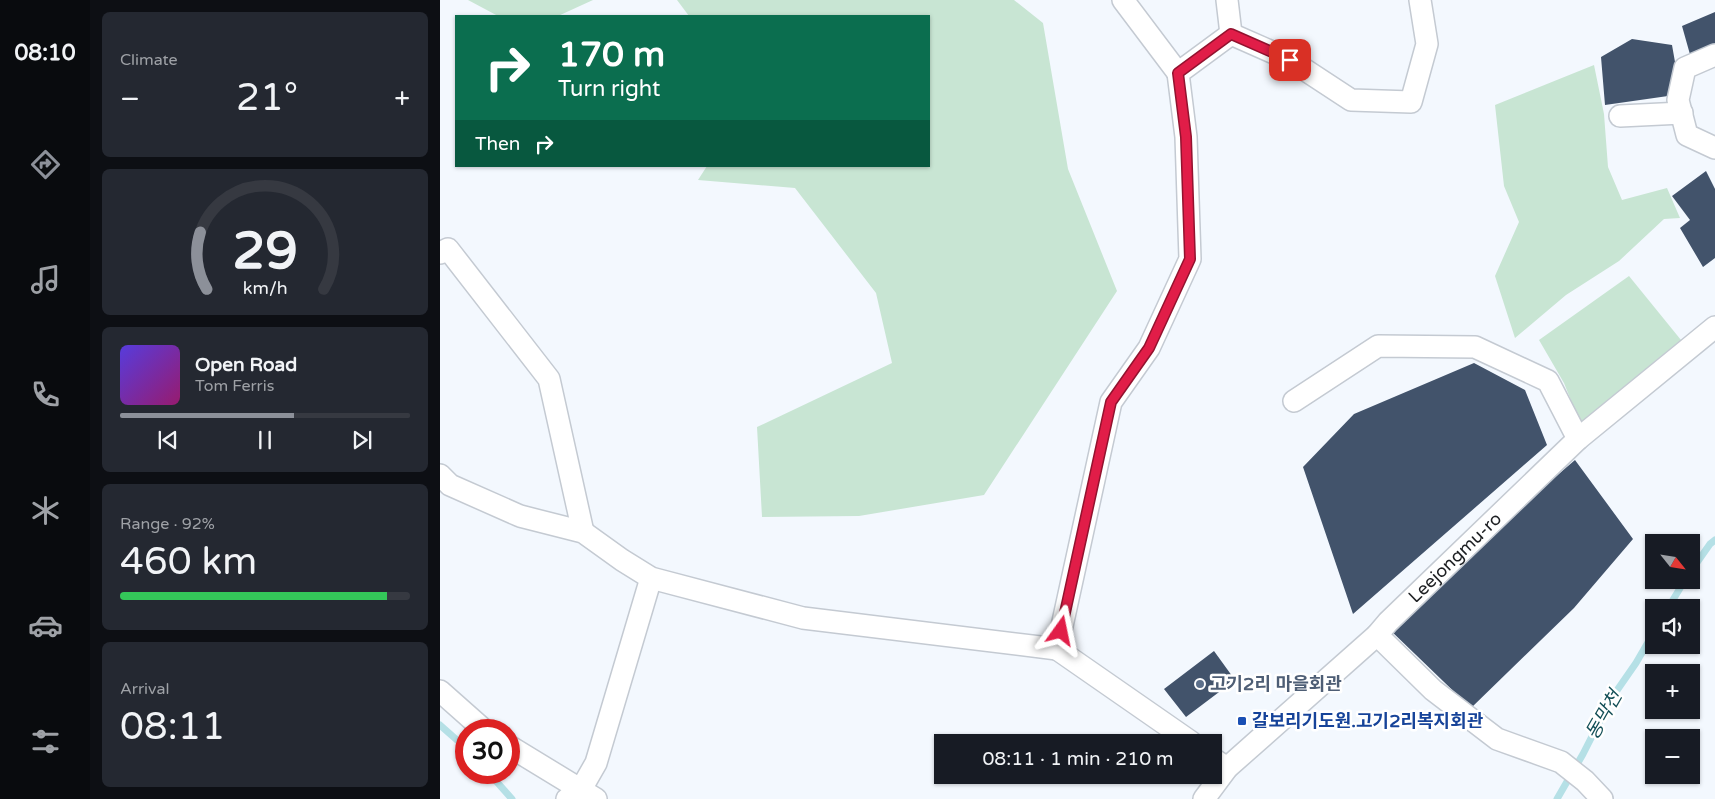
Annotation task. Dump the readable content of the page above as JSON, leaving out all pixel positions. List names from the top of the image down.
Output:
{
  "streets": {
    "street": ["Leejongmu-ro"]
  },
  "water": ["동막천"],
  "places": {
    "other": ["고기2리 마을회관"],
    "transit": ["갈보리기도원.고기2리복지회관"]
  },
  "north": "bottom right",
  "page": {
    "tabs": "08:10",
    "tile": [
      "Climate",
      ["Range · 92%", "460 km"],
      ["Arrival", "08:11"]
    ],
    "turn": ["170 m", "Turn right"],
    "heat": ["−", "21°", "+"],
    "then": "Then",
    "song": ["Open Road", "Tom Ferris"],
    "map_buttons": ["+", "−"],
    "limit": "30",
    "trip": "08:11 · 1 min · 210 m",
    "gauge": ["29", "km/h"]
  }
}
